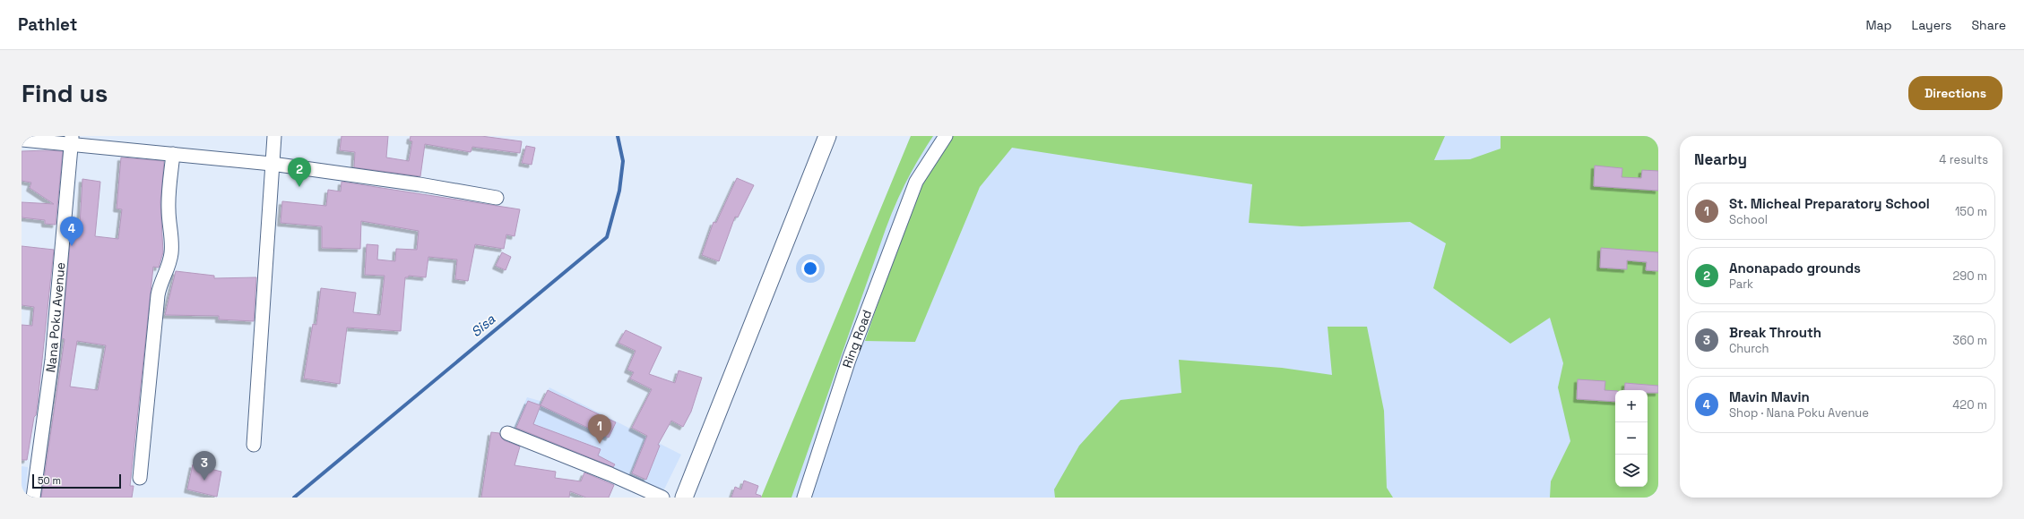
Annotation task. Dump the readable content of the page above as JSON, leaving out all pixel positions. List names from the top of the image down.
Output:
{
  "streets": {
    "street": ["Nana Poku Avenue", "Ring Road"]
  },
  "water": ["Sisa"],
  "scale_bar": "50 m",
  "page": {
    "header": "Pathlet",
    "nav": ["Map", "Layers", "Share"],
    "buttons": "Directions",
    "title": "Find us",
    "heading": ["Nearby", "4 results"],
    "pins": [
      "2",
      "4",
      "1",
      "3"
    ],
    "list": [
      {
        "mark": "1",
        "name": "St. Micheal Preparatory School",
        "note": "School",
        "value": "150 m"
      },
      {
        "mark": "2",
        "name": "Anonapado grounds",
        "note": "Park",
        "value": "290 m"
      },
      {
        "mark": "3",
        "name": "Break Throuth",
        "note": "Church",
        "value": "360 m"
      },
      {
        "mark": "4",
        "name": "Mavin Mavin",
        "note": "Shop · Nana Poku Avenue",
        "value": "420 m"
      }
    ],
    "map_buttons": ["+", "−"],
    "scale": "50 m"
  }
}
